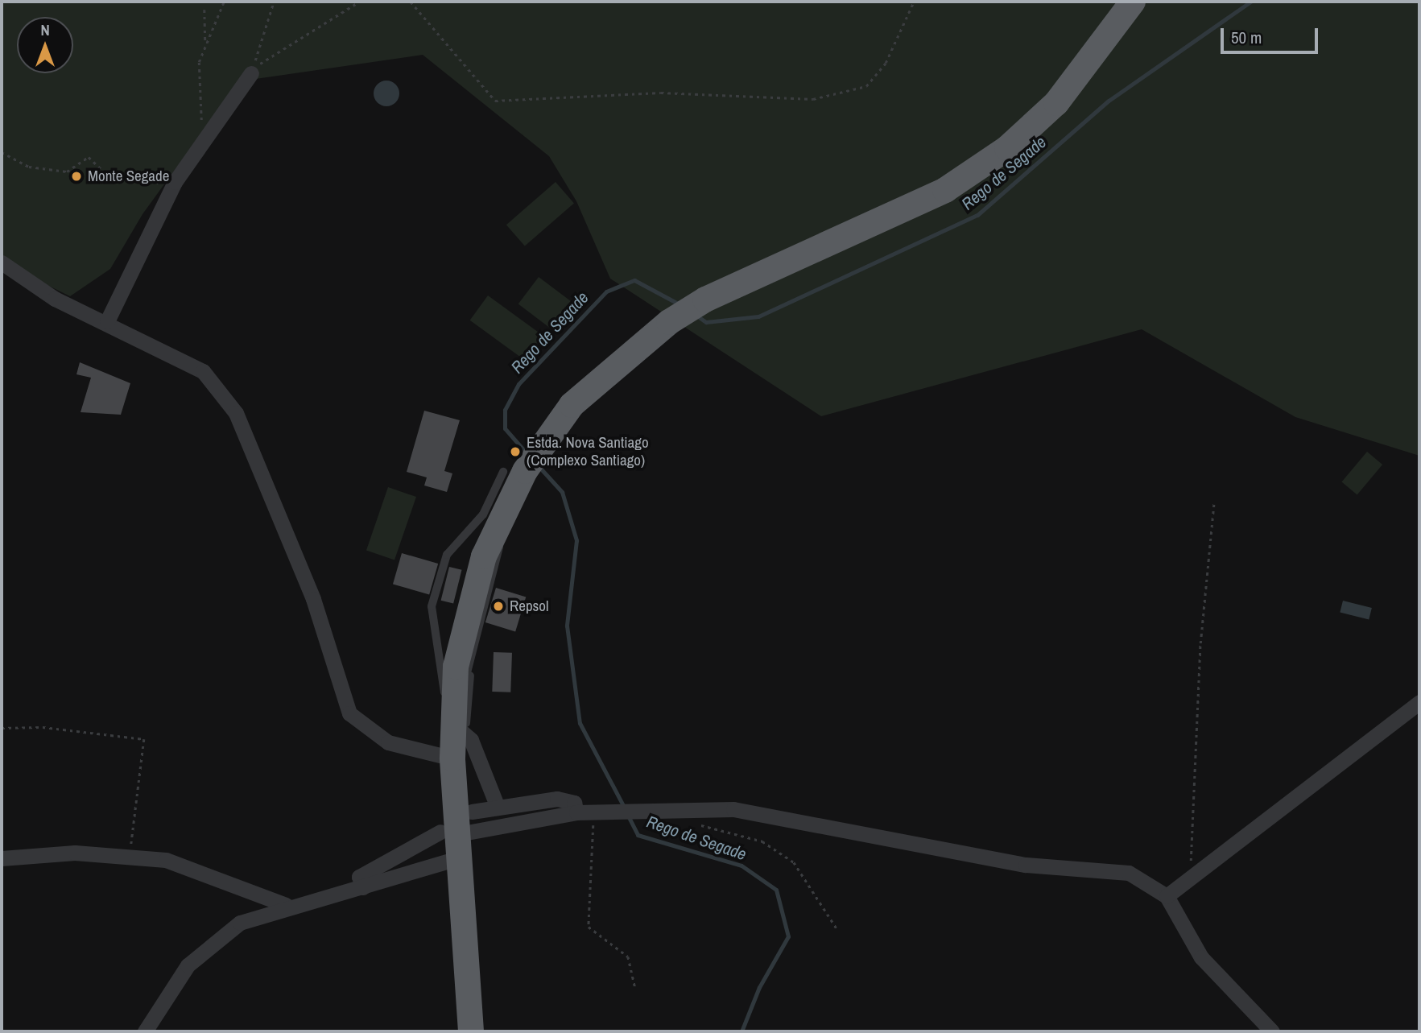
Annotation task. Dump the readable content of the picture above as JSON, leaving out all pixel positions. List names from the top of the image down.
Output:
{
  "water": ["Rego de Segade"],
  "places": ["Monte Segade", "Estda. Nova Santiago (Complexo Santiago)", "Repsol"],
  "scale_bar": "50 m",
  "north": "top"
}
